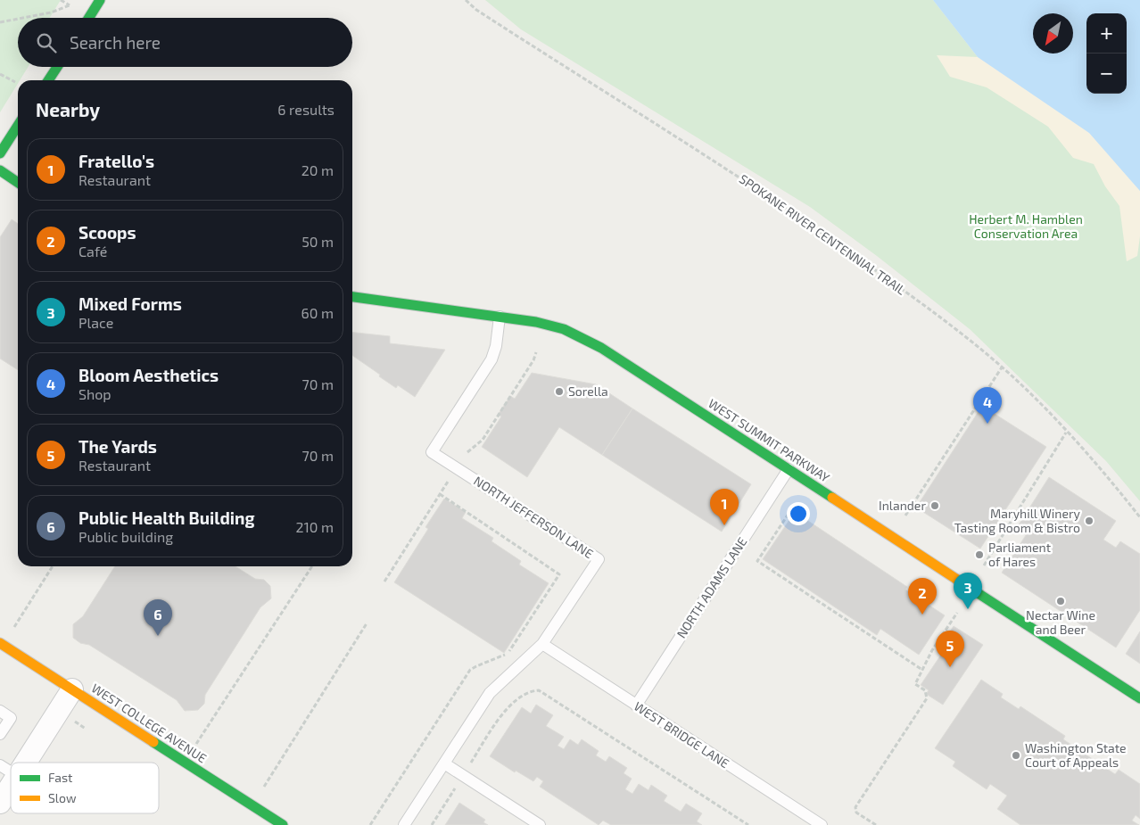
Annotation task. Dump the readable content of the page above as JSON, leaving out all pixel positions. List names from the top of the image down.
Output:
{
  "streets": {
    "street": ["WEST SUMMIT PARKWAY", "WEST COLLEGE AVENUE"],
    "lane": ["NORTH JEFFERSON LANE", "NORTH ADAMS LANE", "WEST BRIDGE LANE"],
    "path": ["SPOKANE RIVER CENTENNIAL TRAIL"]
  },
  "crossings": [
    ["WEST SUMMIT PARKWAY", "NORTH JEFFERSON LANE"],
    ["WEST SUMMIT PARKWAY", "NORTH ADAMS LANE"],
    ["NORTH JEFFERSON LANE", "WEST BRIDGE LANE"],
    ["NORTH ADAMS LANE", "WEST BRIDGE LANE"]
  ],
  "parks": ["Herbert M. Hamblen Conservation Area"],
  "places": [
    "Sorella",
    "Inlander",
    "Maryhill Winery Tasting Room & Bistro",
    "Parliament of Hares",
    "Nectar Wine and Beer",
    "Washington State Court of Appeals"
  ],
  "legend": ["Fast", "Slow"],
  "north": "bottom left",
  "page": {
    "map_buttons": ["+", "−"],
    "search": "Search here",
    "heading": ["Nearby", "6 results"],
    "list": [
      {
        "mark": "1",
        "name": "Fratello's",
        "note": "Restaurant",
        "value": "20 m"
      },
      {
        "mark": "2",
        "name": "Scoops",
        "note": "Café",
        "value": "50 m"
      },
      {
        "mark": "3",
        "name": "Mixed Forms",
        "note": "Place",
        "value": "60 m"
      },
      {
        "mark": "4",
        "name": "Bloom Aesthetics",
        "note": "Shop",
        "value": "70 m"
      },
      {
        "mark": "5",
        "name": "The Yards",
        "note": "Restaurant",
        "value": "70 m"
      },
      {
        "mark": "6",
        "name": "Public Health Building",
        "note": "Public building",
        "value": "210 m"
      }
    ],
    "pins": [
      "4",
      "1",
      "3",
      "2",
      "6",
      "5"
    ]
  }
}
